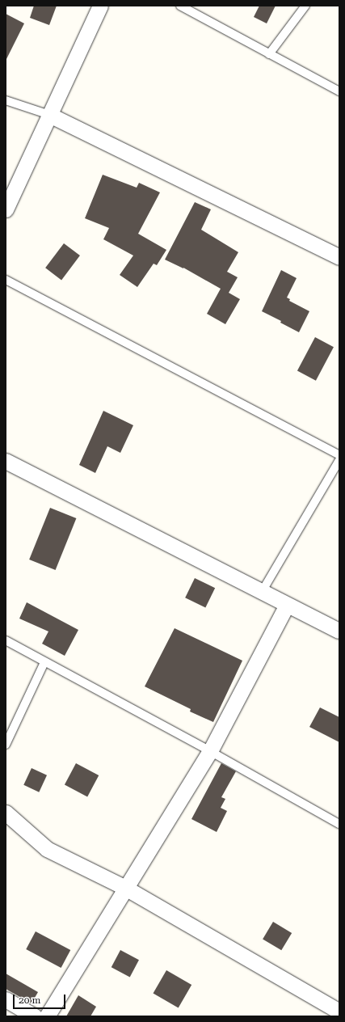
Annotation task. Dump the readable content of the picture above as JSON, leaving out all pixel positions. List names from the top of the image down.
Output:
{
  "scale_bar": "20 m"
}
